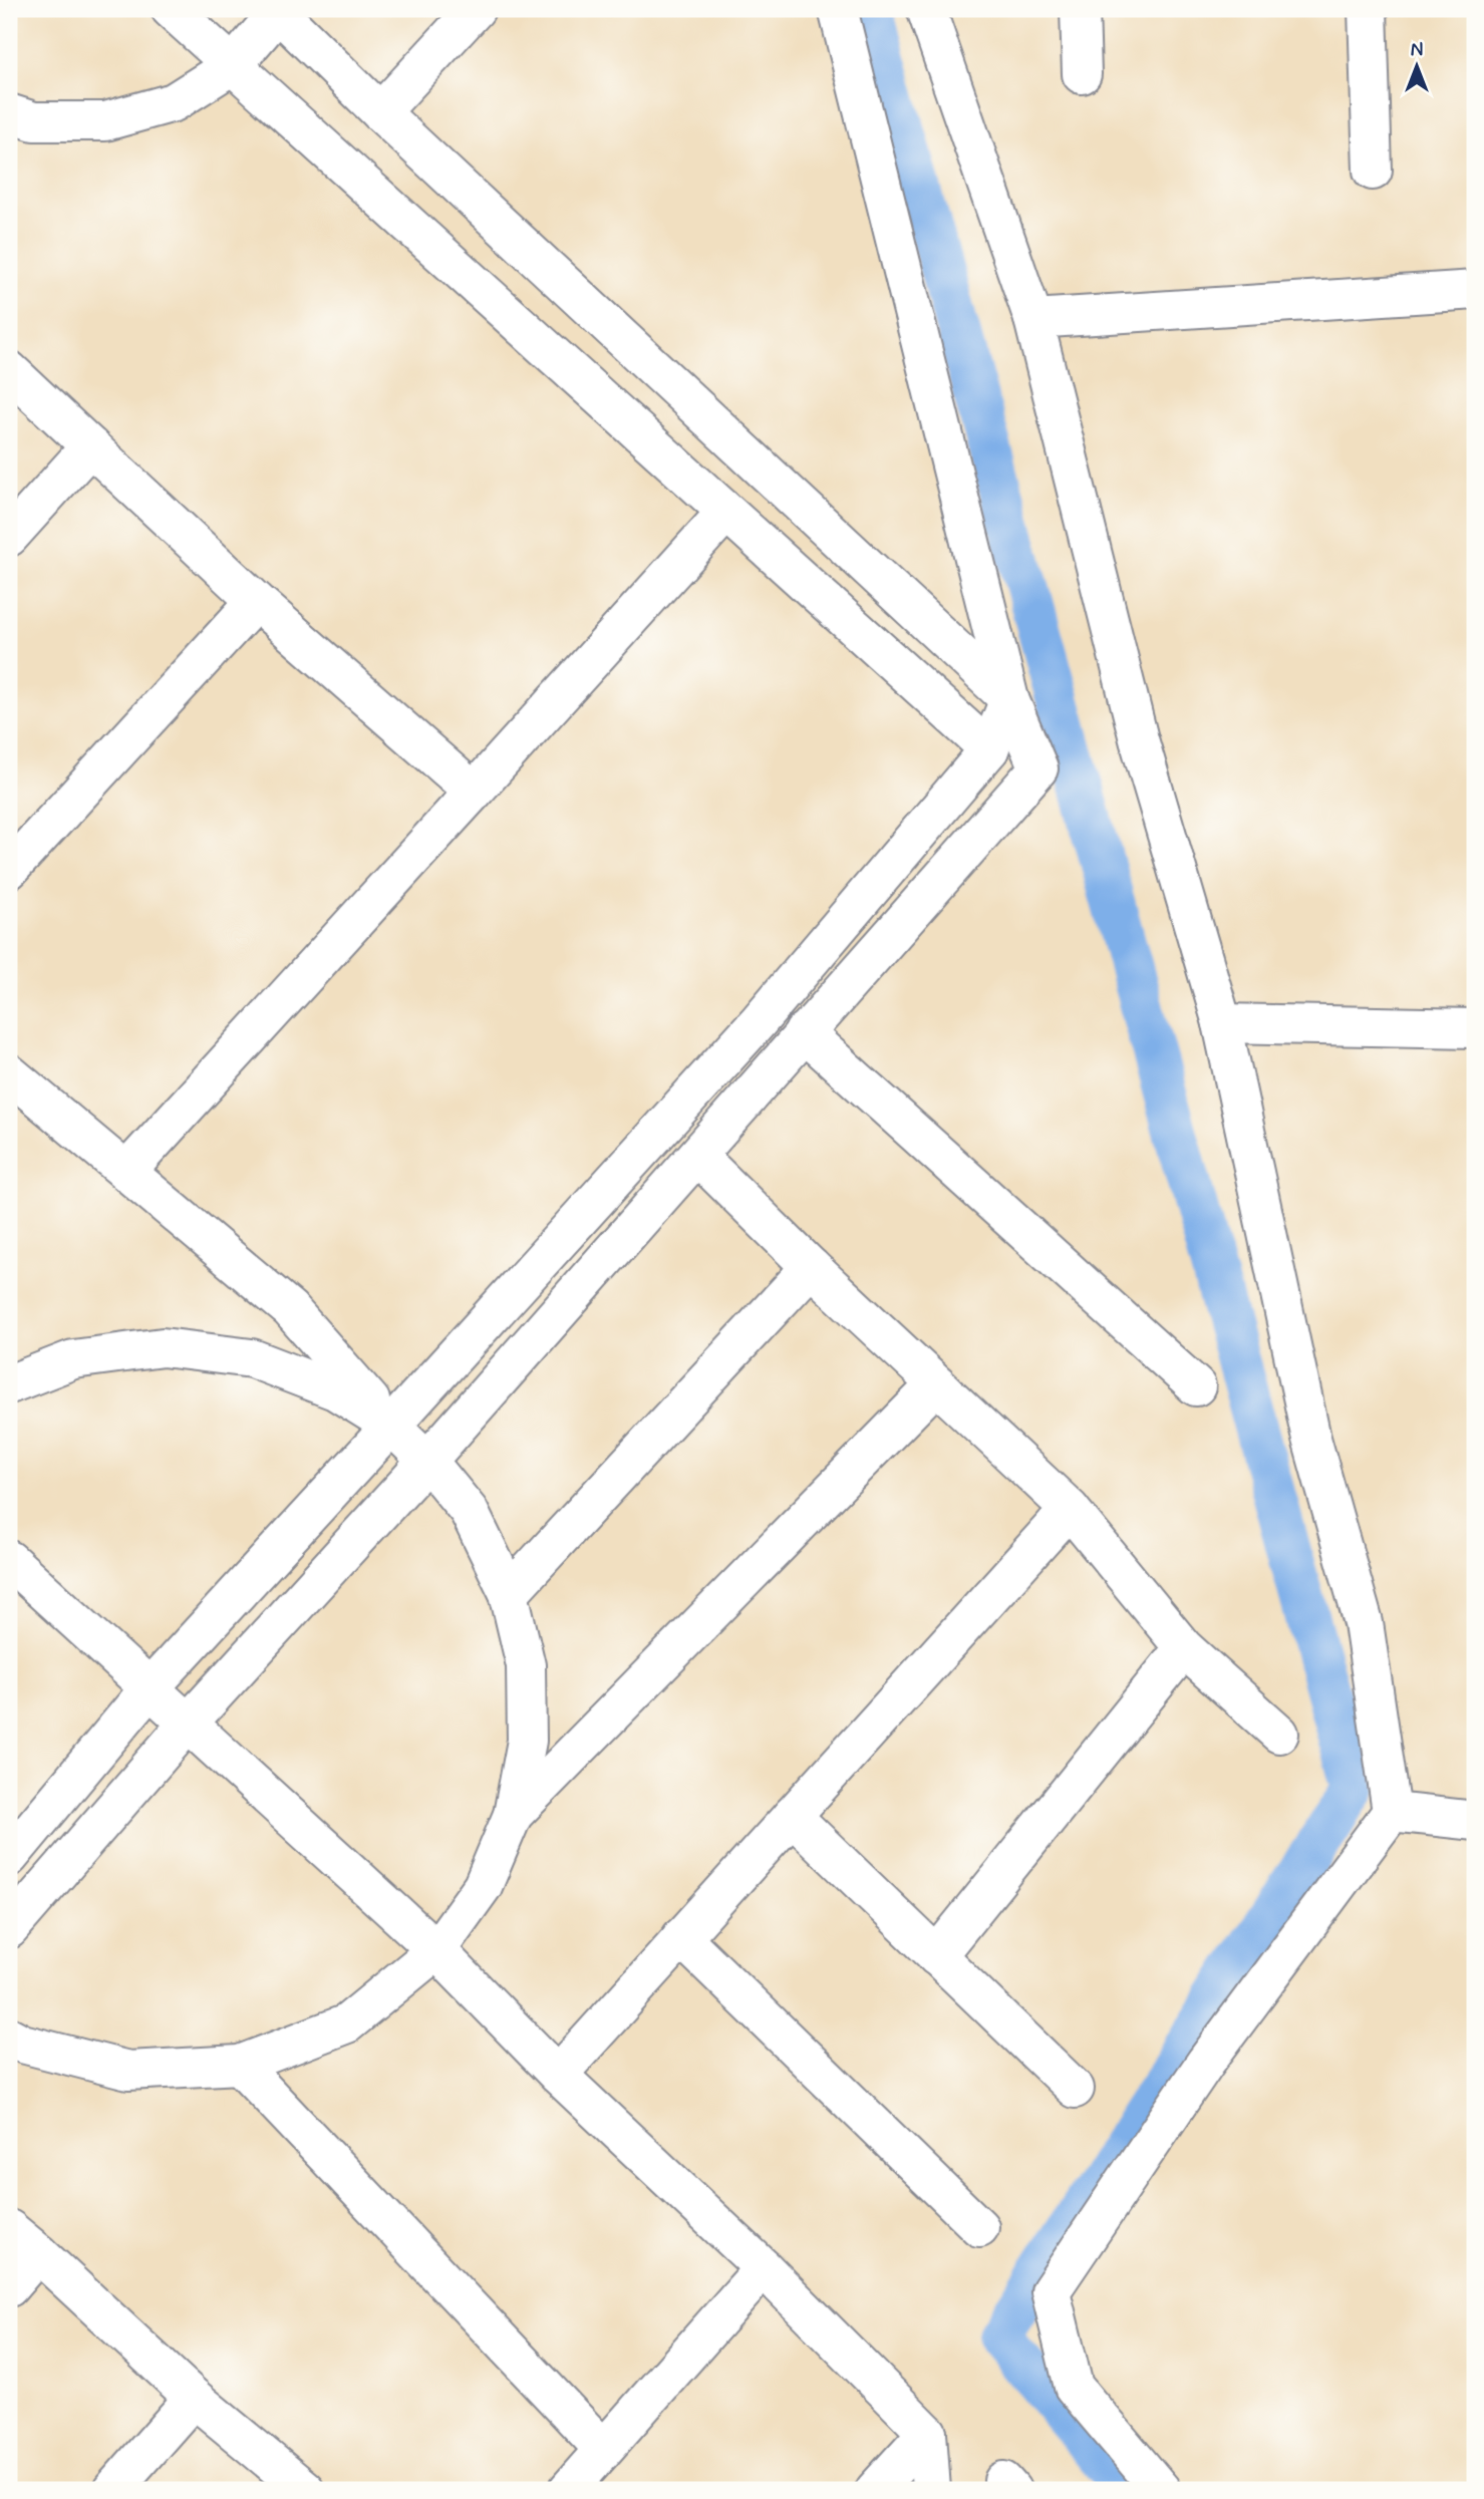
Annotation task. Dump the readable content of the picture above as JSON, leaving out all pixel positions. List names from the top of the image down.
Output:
{
  "north": "top"
}
